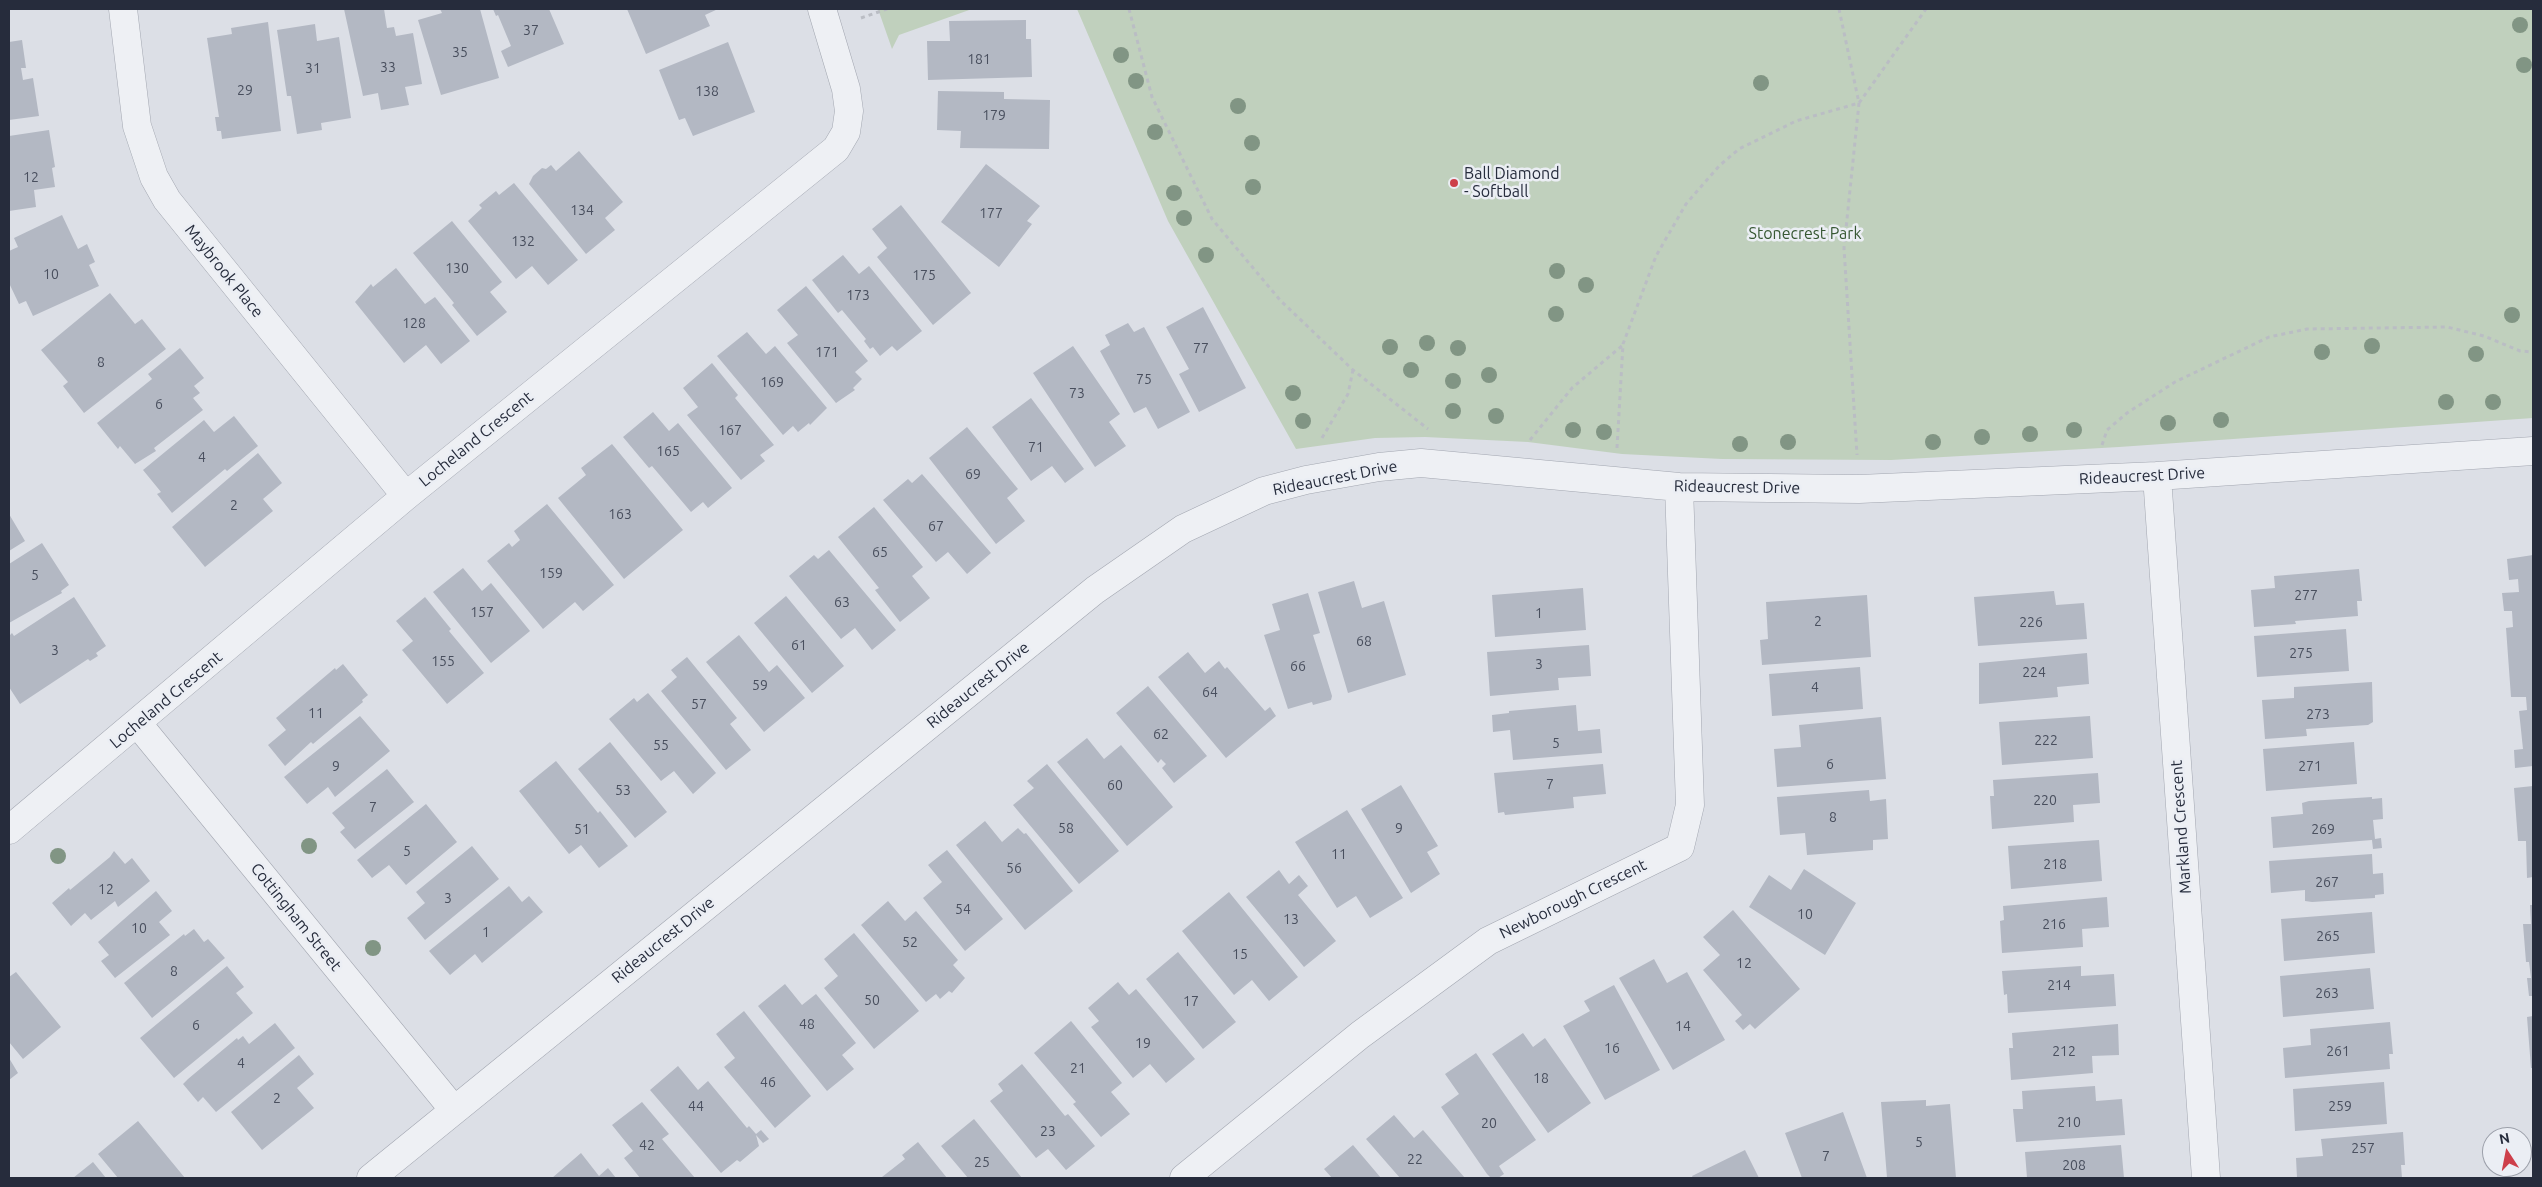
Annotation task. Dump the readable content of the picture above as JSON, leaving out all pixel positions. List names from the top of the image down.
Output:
{
  "streets": {
    "street": [
      "Maybrook Place",
      "Locheland Crescent",
      "Rideaucrest Drive",
      "Markland Crescent",
      "Newborough Crescent",
      "Cottingham Street"
    ]
  },
  "crossings": [
    ["Maybrook Place", "Locheland Crescent"],
    ["Locheland Crescent", "Cottingham Street"],
    ["Rideaucrest Drive", "Markland Crescent"],
    ["Rideaucrest Drive", "Newborough Crescent"],
    ["Rideaucrest Drive", "Cottingham Street"]
  ],
  "parks": ["Stonecrest Park"],
  "places": ["Ball Diamond - Softball"],
  "house_numbers": [
    "37",
    "35",
    "181",
    "33",
    "31",
    "29",
    "138",
    "179",
    "12",
    "134",
    "177",
    "132",
    "130",
    "10",
    "175",
    "173",
    "128",
    "77",
    "171",
    "8",
    "75",
    "169",
    "73",
    "6",
    "167",
    "71",
    "165",
    "4",
    "69",
    "2",
    "163",
    "67",
    "65",
    "159",
    "5",
    "277",
    "63",
    "157",
    "1",
    "2",
    "226",
    "68",
    "61",
    "3",
    "275",
    "155",
    "3",
    "66",
    "224",
    "59",
    "4",
    "64",
    "57",
    "11",
    "273",
    "62",
    "222",
    "5",
    "55",
    "6",
    "9",
    "271",
    "7",
    "60",
    "53",
    "220",
    "7",
    "8",
    "58",
    "9",
    "51",
    "269",
    "5",
    "11",
    "218",
    "56",
    "267",
    "12",
    "3",
    "54",
    "10",
    "13",
    "216",
    "10",
    "1",
    "265",
    "52",
    "15",
    "12",
    "8",
    "214",
    "263",
    "50",
    "17",
    "48",
    "6",
    "14",
    "19",
    "16",
    "212",
    "261",
    "4",
    "21",
    "18",
    "46",
    "2",
    "44",
    "259",
    "210",
    "20",
    "23",
    "5",
    "42",
    "257",
    "7",
    "22",
    "25",
    "208"
  ],
  "north": "top"
}
